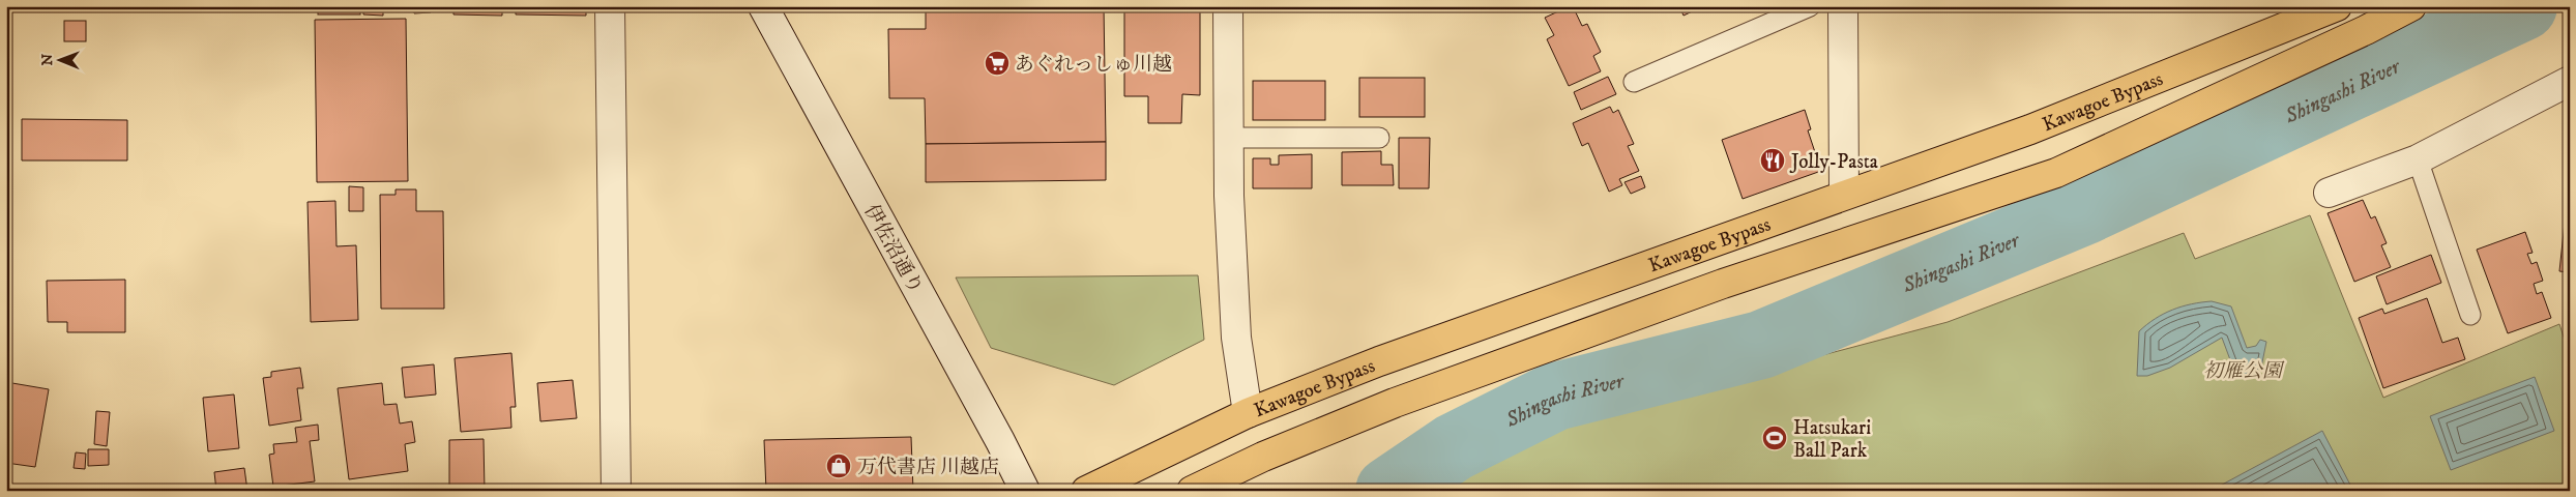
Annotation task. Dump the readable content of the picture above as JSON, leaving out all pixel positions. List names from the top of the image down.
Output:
{
  "streets": {
    "highway": ["Kawagoe Bypass"],
    "street": ["伊佐沼通り"]
  },
  "water": ["Shingashi River"],
  "parks": ["初雁公園"],
  "places": {
    "supermarket": ["あぐれっしゅ川越"],
    "restaurant": ["Jolly-Pasta"],
    "sports": ["Hatsukari Ball Park"],
    "shop": ["万代書店 川越店"]
  },
  "north": "left"
}
